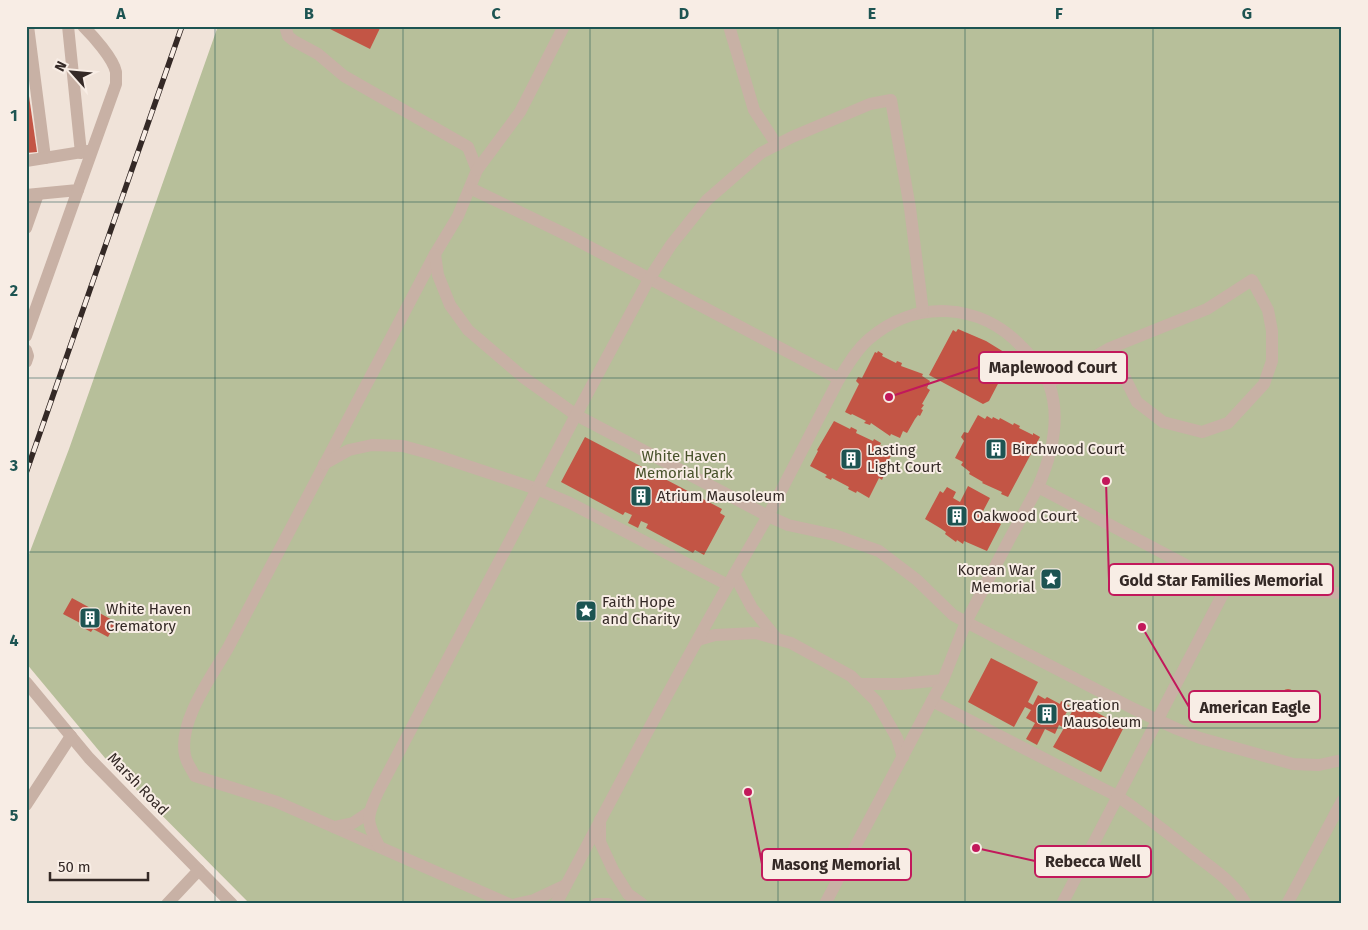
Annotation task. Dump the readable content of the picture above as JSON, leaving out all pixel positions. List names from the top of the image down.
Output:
{
  "streets": {
    "street": ["Marsh Road"]
  },
  "parks": ["White Haven Memorial Park"],
  "places": {
    "other": [
      "Maplewood Court",
      "Gold Star Families Memorial",
      "American Eagle",
      "Masong Memorial",
      "Rebecca Well"
    ],
    "building": [
      "Birchwood Court",
      "Lasting Light Court",
      "Atrium Mausoleum",
      "Oakwood Court",
      "White Haven Crematory",
      "Creation Mausoleum"
    ],
    "place": ["Korean War Memorial", "Faith Hope and Charity"]
  },
  "scale_bar": "50 m",
  "north": "top left",
  "grid": {
    "columns": [
      "A",
      "B",
      "C",
      "D",
      "E",
      "F",
      "G"
    ],
    "rows": [
      "1",
      "2",
      "3",
      "4",
      "5"
    ]
  }
}
